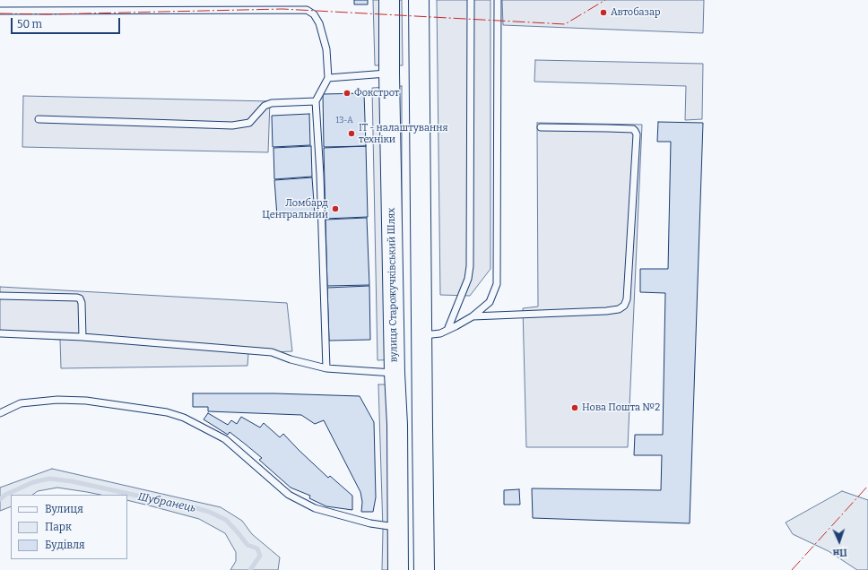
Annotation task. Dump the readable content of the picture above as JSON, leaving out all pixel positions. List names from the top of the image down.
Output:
{
  "streets": {
    "main road": ["вулиця Старожучківський Шлях"]
  },
  "water": ["Шубранець"],
  "places": [
    "Автобазар",
    "Фокстрот",
    "ІТ - налаштування техніки",
    "Ломбард Центральний",
    "Нова Пошта №2"
  ],
  "house_numbers": ["13-А"],
  "legend": ["Вулиця", "Парк", "Будівля"],
  "scale_bar": "50 m",
  "north": "bottom"
}
